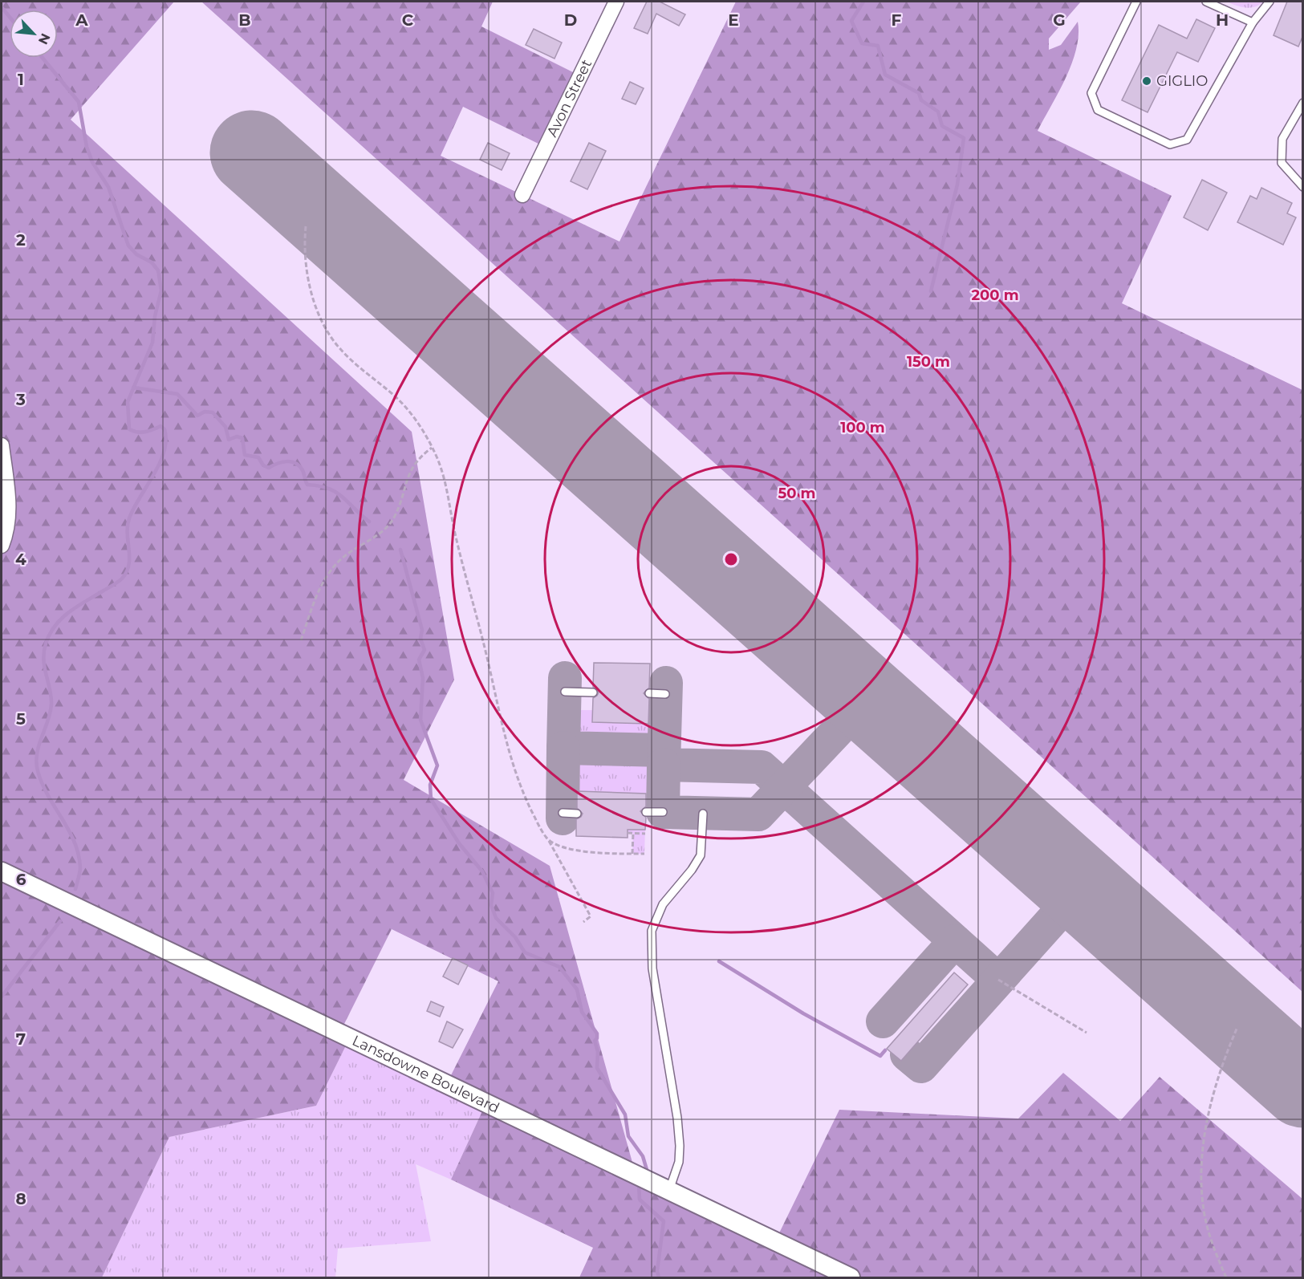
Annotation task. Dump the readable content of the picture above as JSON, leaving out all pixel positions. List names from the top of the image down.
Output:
{
  "streets": {
    "street": ["Avon Street", "Lansdowne Boulevard"]
  },
  "places": ["GIGLIO"],
  "north": "bottom right",
  "grid": {
    "columns": [
      "A",
      "B",
      "C",
      "D",
      "E",
      "F",
      "G",
      "H"
    ],
    "rows": [
      "1",
      "2",
      "3",
      "4",
      "5",
      "6",
      "7",
      "8"
    ]
  },
  "rings": [
    "200 m",
    "150 m",
    "100 m",
    "50 m"
  ]
}
